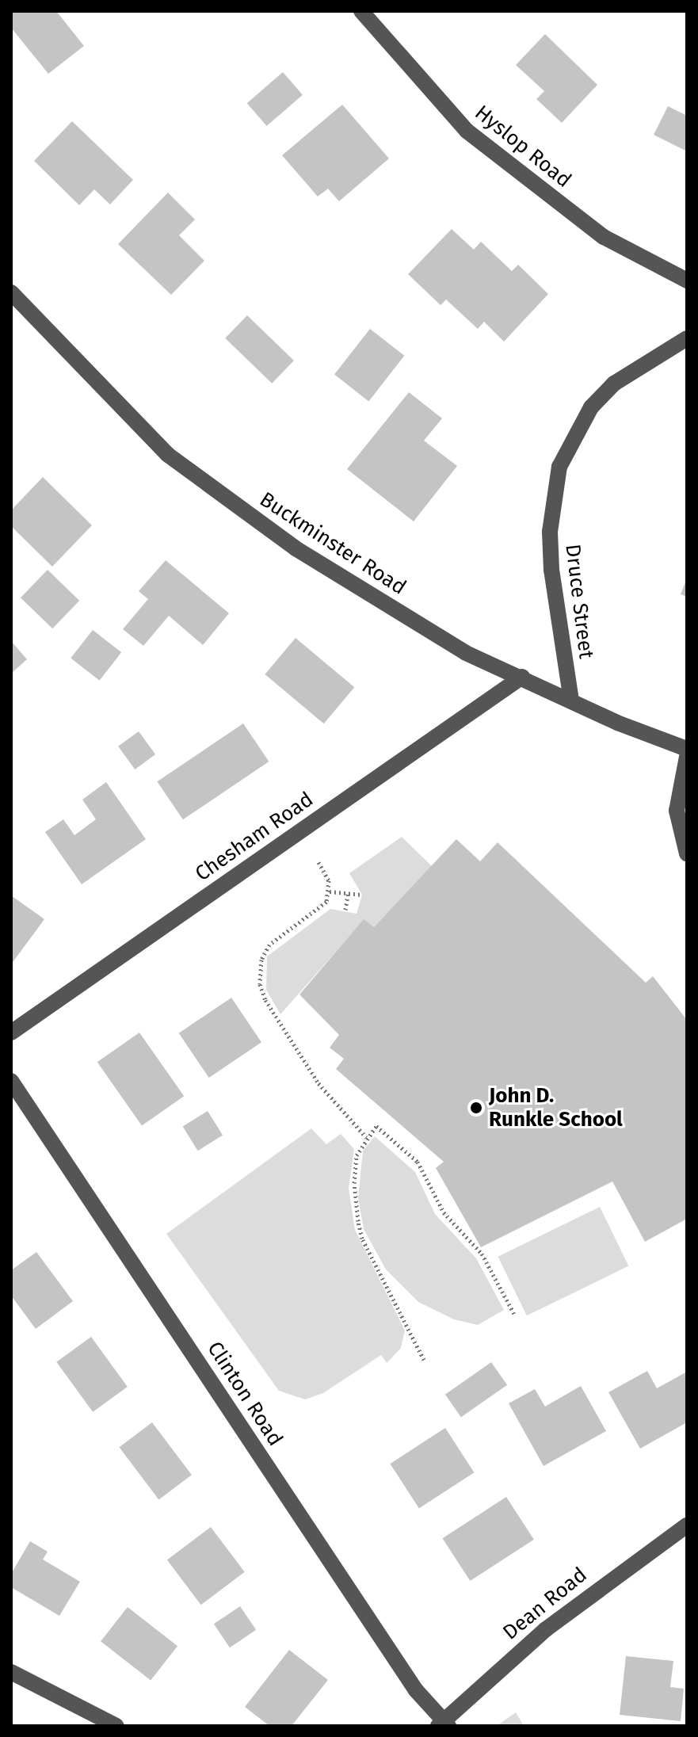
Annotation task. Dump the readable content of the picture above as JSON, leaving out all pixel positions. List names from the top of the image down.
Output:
{
  "streets": {
    "street": [
      "Hyslop Road",
      "Buckminster Road",
      "Druce Street",
      "Chesham Road",
      "Clinton Road",
      "Dean Road"
    ]
  },
  "crossings": [
    ["Buckminster Road", "Druce Street"],
    ["Buckminster Road", "Chesham Road"],
    ["Clinton Road", "Dean Road"]
  ],
  "places": ["John D. Runkle School"]
}
